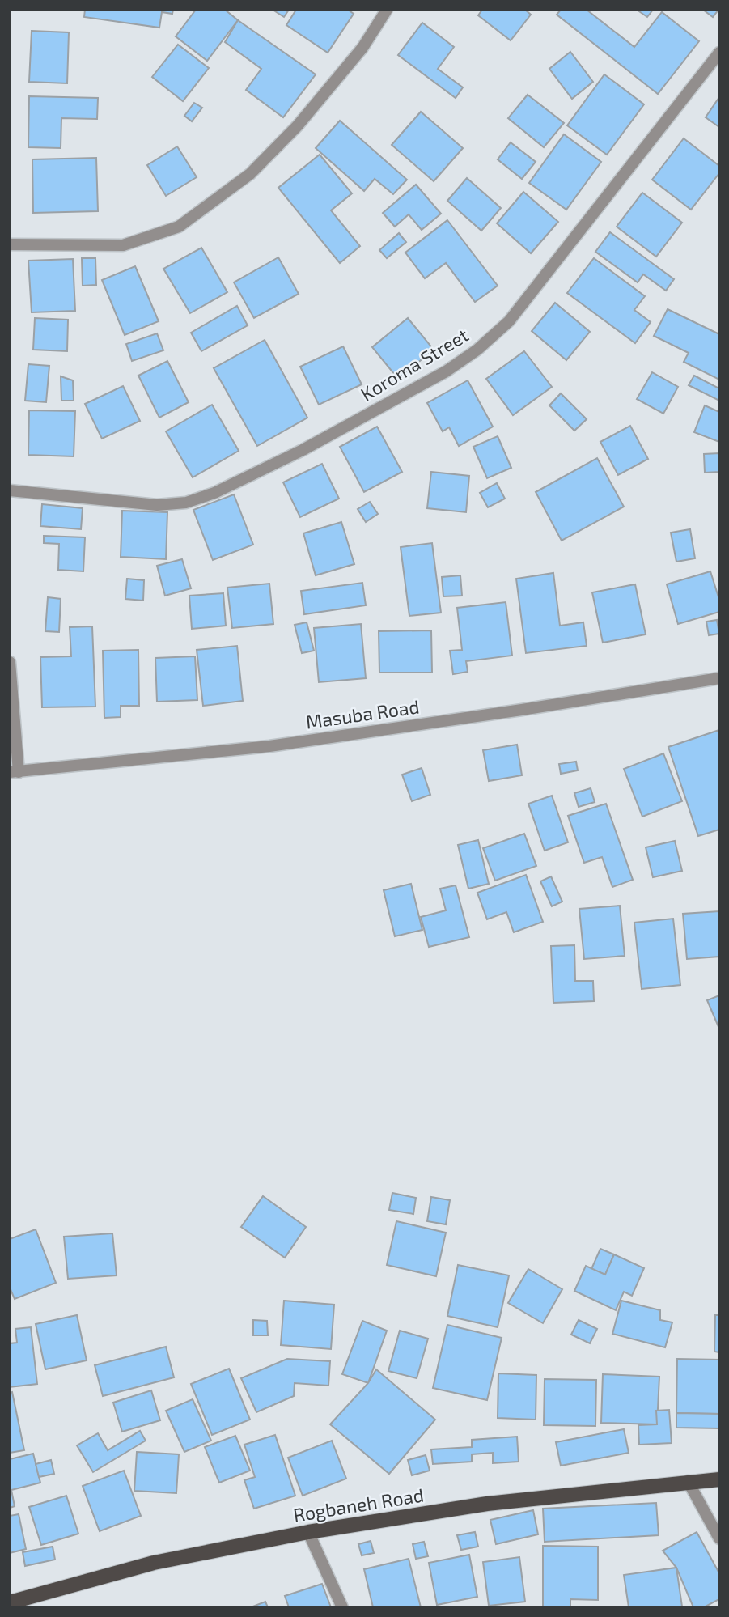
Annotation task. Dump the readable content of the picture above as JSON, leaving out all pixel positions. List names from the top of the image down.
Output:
{
  "streets": {
    "main road": ["Rogbaneh Road"],
    "street": ["Koroma Street", "Masuba Road"]
  }
}
